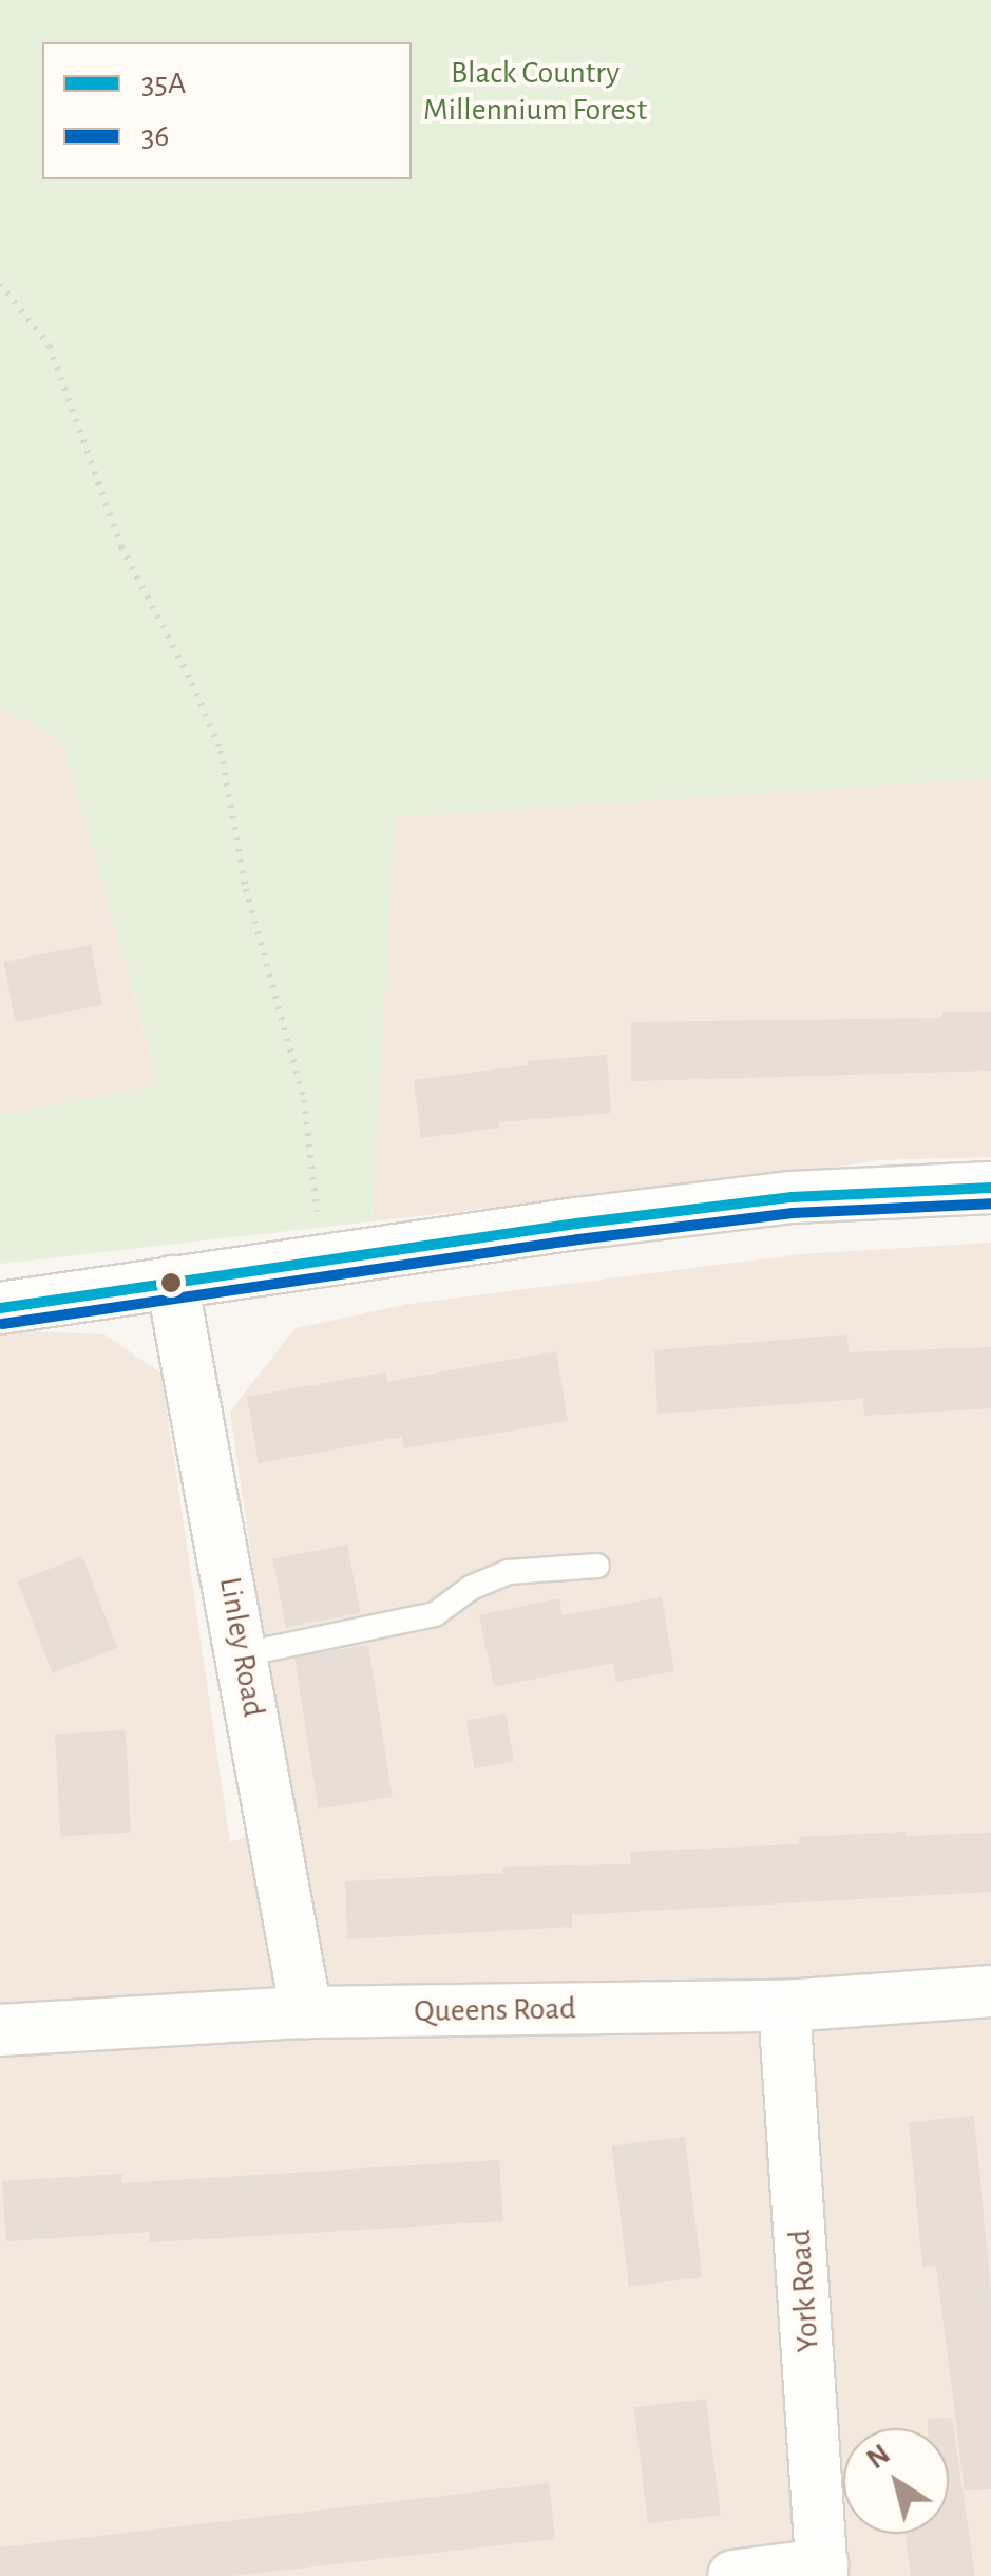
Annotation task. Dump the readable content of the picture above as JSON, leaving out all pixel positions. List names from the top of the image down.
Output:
{
  "streets": {
    "street": ["Linley Road", "Queens Road", "York Road"]
  },
  "crossings": [
    ["Linley Road", "Queens Road"],
    ["Queens Road", "York Road"]
  ],
  "parks": ["Black Country Millennium Forest"],
  "lines": ["transit line 35A", "transit line 36"],
  "legend": ["35A", "36"],
  "north": "top left"
}
